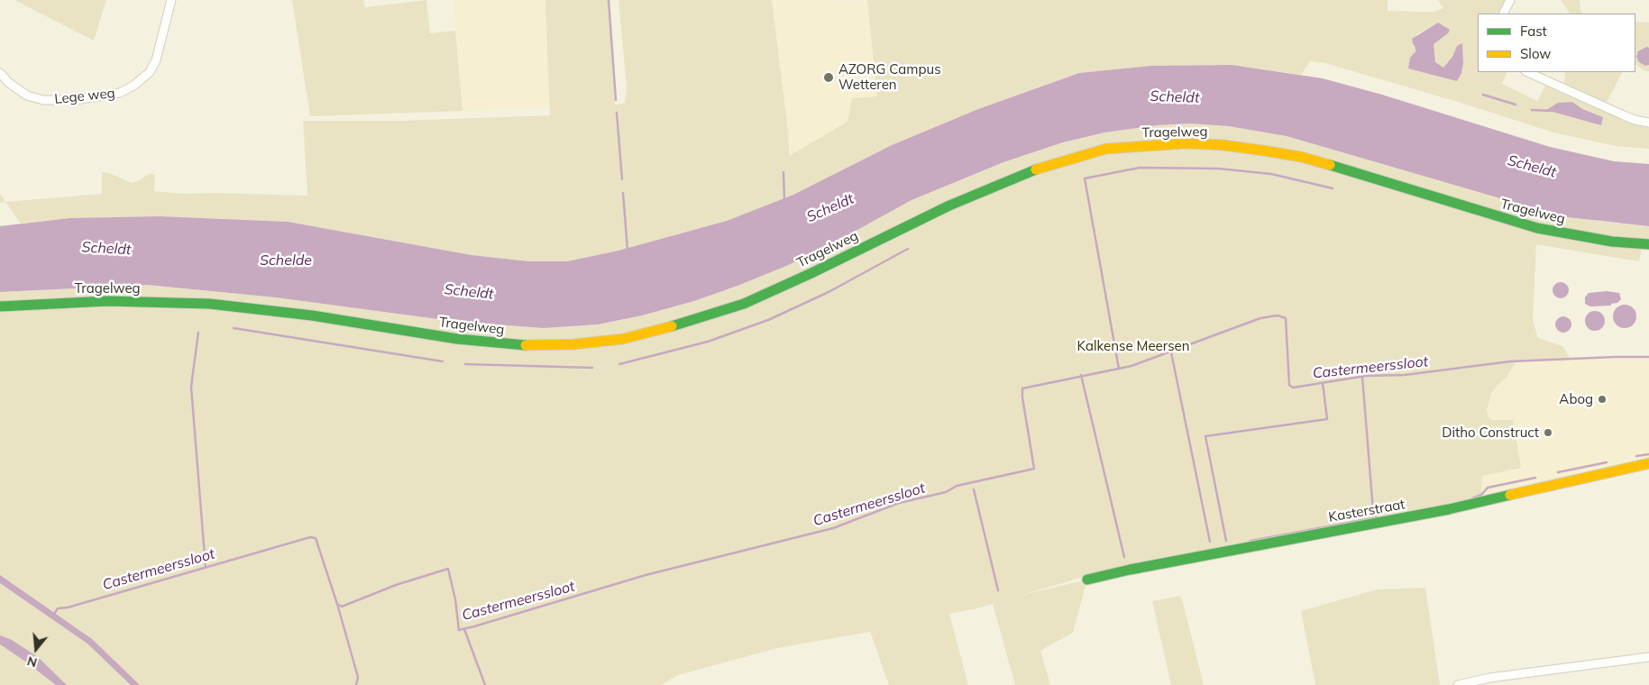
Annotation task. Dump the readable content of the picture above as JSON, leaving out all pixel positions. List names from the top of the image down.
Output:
{
  "streets": {
    "street": ["Lege weg", "Tragelweg", "Kasterstraat"]
  },
  "water": ["Scheldt", "Schelde", "Castermeerssloot"],
  "parks": ["Kalkense Meersen"],
  "places": ["AZORG Campus Wetteren", "Abog", "Ditho Construct"],
  "legend": ["Fast", "Slow"],
  "north": "bottom"
}
